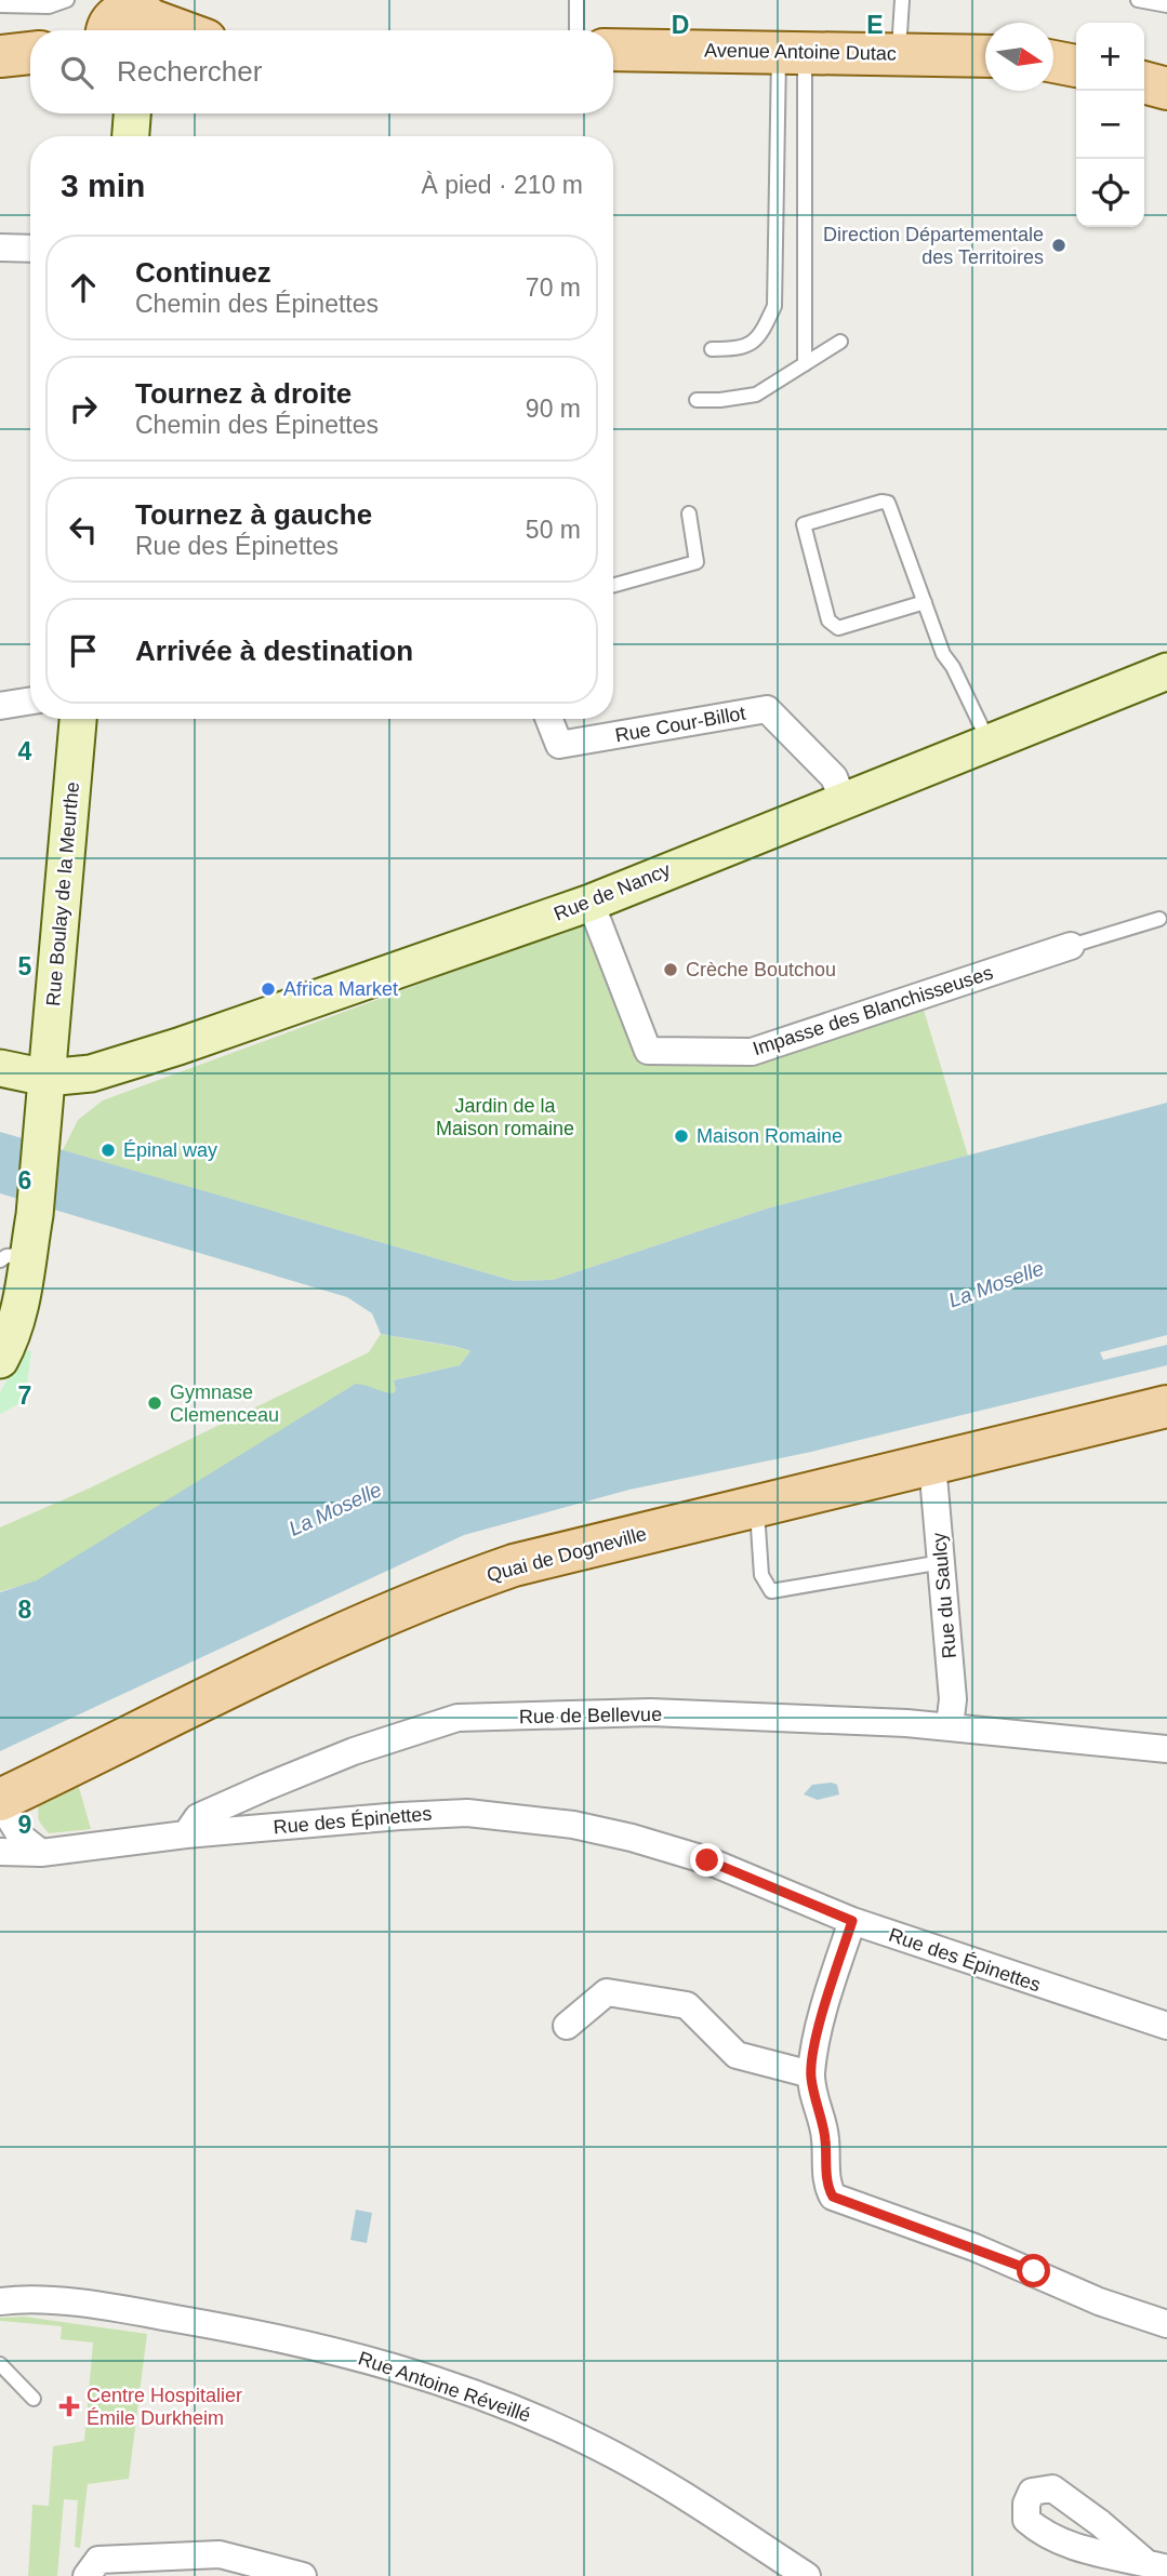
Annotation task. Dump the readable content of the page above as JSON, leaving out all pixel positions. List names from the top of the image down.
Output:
{
  "streets": {
    "main road": [
      "Avenue Antoine Dutac",
      "Rue de Nancy",
      "Rue Boulay de la Meurthe",
      "Quai de Dogneville"
    ],
    "street": [
      "Rue Cour-Billot",
      "Impasse des Blanchisseuses",
      "Rue du Saulcy",
      "Rue de Bellevue",
      "Rue des Épinettes",
      "Rue Antoine Réveillé"
    ]
  },
  "crossings": [
    ["Rue Cour-Billot", "Rue de Nancy"],
    ["Rue de Nancy", "Rue Boulay de la Meurthe"],
    ["Rue de Nancy", "Impasse des Blanchisseuses"],
    ["Quai de Dogneville", "Rue du Saulcy"],
    ["Rue du Saulcy", "Rue de Bellevue"],
    ["Rue de Bellevue", "Rue des Épinettes"]
  ],
  "water": ["La Moselle"],
  "parks": ["Jardin de la Maison romaine"],
  "places": {
    "other": [
      "Direction Départementale des Territoires",
      "Crèche Boutchou",
      "Africa Market",
      "Maison Romaine",
      "Épinal way",
      "Gymnase Clemenceau"
    ],
    "health": ["Centre Hospitalier Émile Durkheim"]
  },
  "north": "right",
  "page": {
    "map_buttons": ["+", "−"],
    "search": "Rechercher",
    "heading": ["3 min", "À pied · 210 m"],
    "list": [
      ["Continuez", "Chemin des Épinettes", "70 m"],
      ["Tournez à droite", "Chemin des Épinettes", "90 m"],
      ["Tournez à gauche", "Rue des Épinettes", "50 m"],
      "Arrivée à destination"
    ]
  },
  "grid": {
    "columns": ["D", "E"],
    "rows": [
      "4",
      "5",
      "6",
      "7",
      "8",
      "9"
    ]
  }
}
